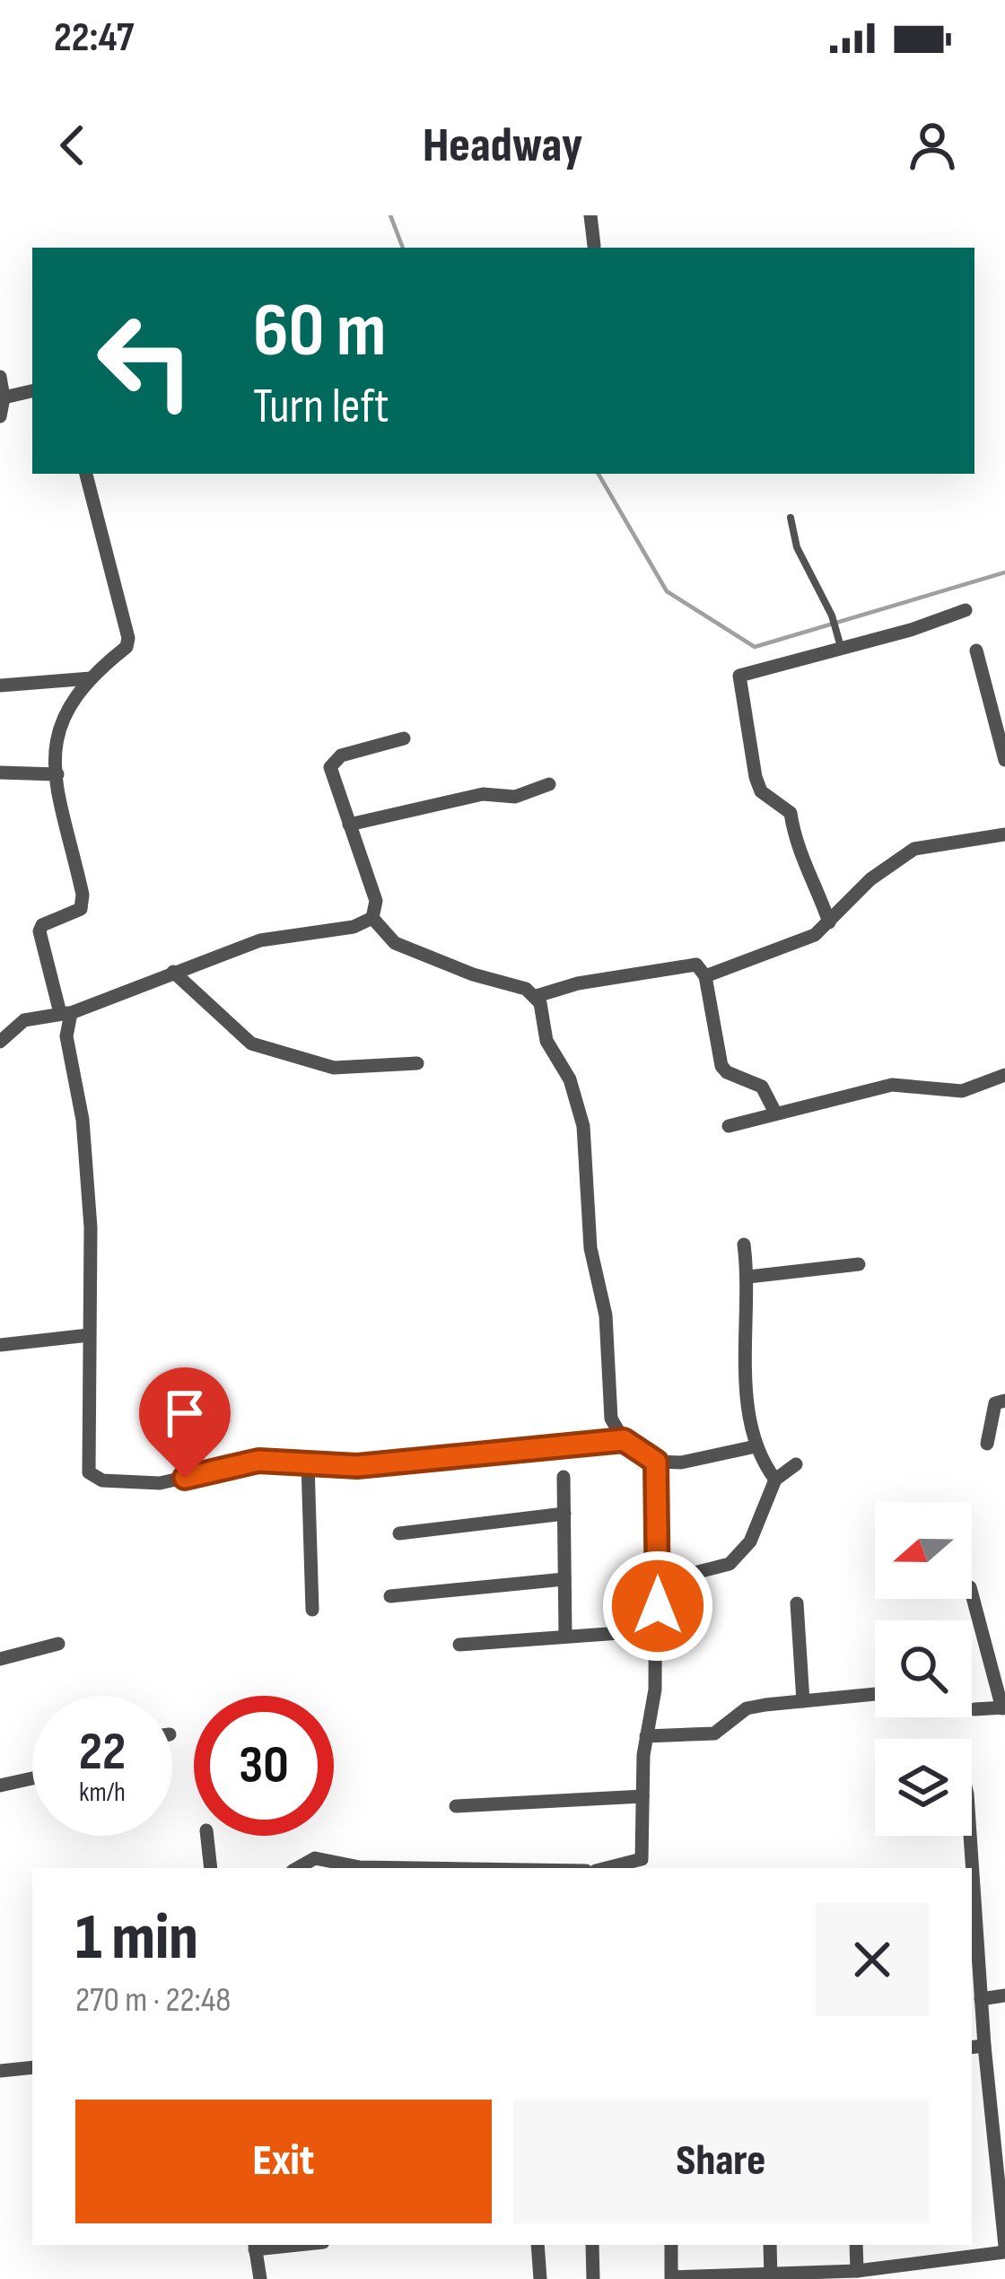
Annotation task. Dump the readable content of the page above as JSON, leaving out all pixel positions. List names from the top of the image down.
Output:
{
  "north": "left",
  "page": {
    "status": "22:47",
    "header": "Headway",
    "turn": ["60 m", "Turn left"],
    "speed": "22 km/h",
    "limit": "30",
    "heading": ["1 min", "270 m · 22:48"],
    "buttons": ["Exit", "Share"]
  }
}
